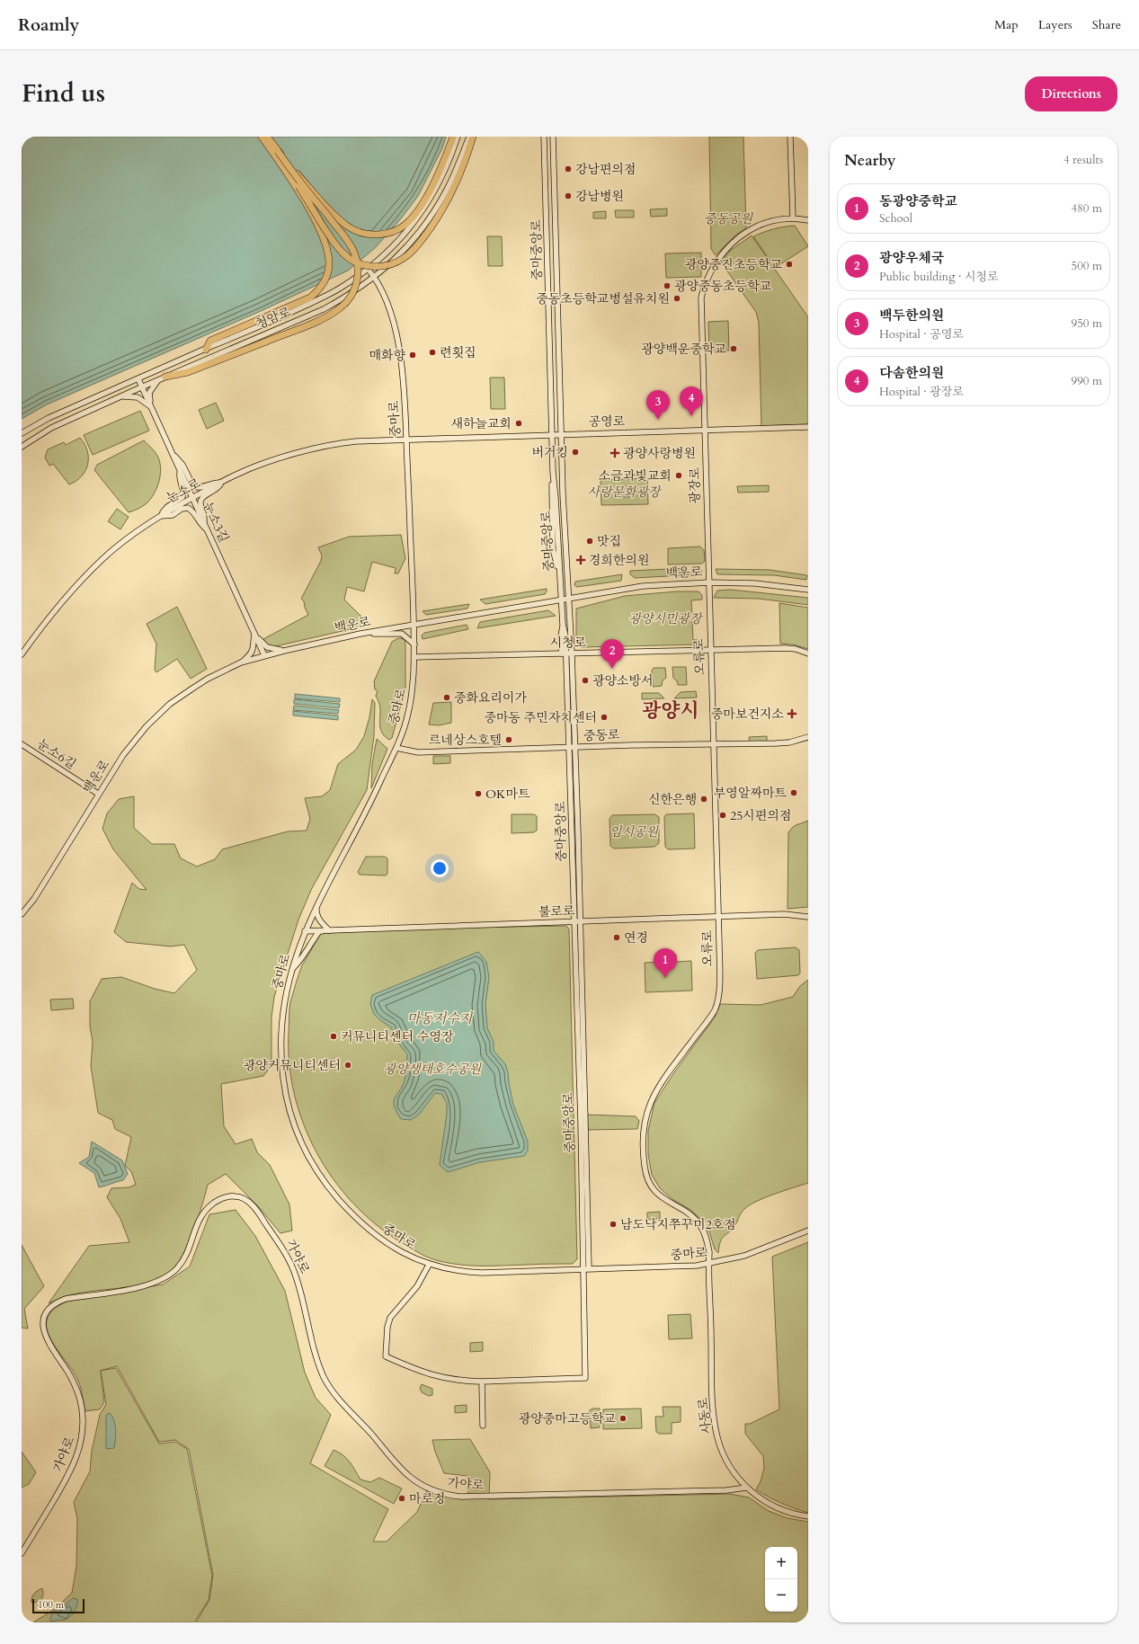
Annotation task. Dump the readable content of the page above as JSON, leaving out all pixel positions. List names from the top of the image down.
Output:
{
  "streets": {
    "street": [
      "중마중앙로",
      "청암로",
      "중마로",
      "공영로",
      "광장로",
      "눈소로",
      "눈소3길",
      "백운로",
      "시청로",
      "오류로",
      "중동로",
      "눈소6길",
      "불로로",
      "가야로",
      "사동로"
    ]
  },
  "crossings": [
    ["중마중앙로", "중마로"],
    ["중마중앙로", "공영로"],
    ["중마중앙로", "백운로"],
    ["중마중앙로", "시청로"],
    ["중마중앙로", "중동로"],
    ["중마중앙로", "불로로"],
    ["청암로", "중마로"],
    ["청암로", "눈소3길"],
    ["중마로", "공영로"],
    ["중마로", "눈소로"],
    ["중마로", "백운로"],
    ["중마로", "시청로"],
    ["중마로", "오류로"],
    ["중마로", "중동로"],
    ["중마로", "불로로"],
    ["중마로", "사동로"],
    ["공영로", "광장로"],
    ["공영로", "눈소로"],
    ["광장로", "백운로"],
    ["광장로", "오류로"],
    ["눈소로", "눈소3길"],
    ["눈소3길", "백운로"],
    ["백운로", "오류로"],
    ["백운로", "눈소6길"],
    ["시청로", "오류로"],
    ["오류로", "중동로"],
    ["오류로", "불로로"],
    ["오류로", "사동로"],
    ["가야로", "사동로"]
  ],
  "districts": ["광양시"],
  "water": ["마동저수지"],
  "parks": [
    "중동공원",
    "사랑문화광장",
    "광양시민광장",
    "임시공원",
    "광양생태호수공원"
  ],
  "places": {
    "other": [
      "강남편의점",
      "강남병원",
      "광양중진초등학교",
      "광양중동초등학교",
      "중동초등학교병설유치원",
      "광양백운중학교",
      "련횟집",
      "매화향",
      "새하늘교회",
      "버거킹",
      "소금과빛교회",
      "맛집",
      "광양소방서",
      "중화요리이가",
      "중마동 주민자치센터",
      "르네상스호텔",
      "부영알짜마트",
      "OK마트",
      "신한은행",
      "25시편의점",
      "연경",
      "커뮤니티센터 수영장",
      "광양커뮤니티센터",
      "남도낙지쭈꾸미2호점",
      "광양중마고등학교",
      "마로정"
    ],
    "health": ["광양사랑병원", "경희한의원", "중마보건지소"]
  },
  "scale_bar": "100 m",
  "page": {
    "header": "Roamly",
    "nav": ["Map", "Layers", "Share"],
    "title": "Find us",
    "buttons": "Directions",
    "heading": ["Nearby", "4 results"],
    "list": [
      {
        "mark": "1",
        "name": "동광양중학교",
        "note": "School",
        "value": "480 m"
      },
      {
        "mark": "2",
        "name": "광양우체국",
        "note": "Public building · 시청로",
        "value": "500 m"
      },
      {
        "mark": "3",
        "name": "백두한의원",
        "note": "Hospital · 공영로",
        "value": "950 m"
      },
      {
        "mark": "4",
        "name": "다솜한의원",
        "note": "Hospital · 광장로",
        "value": "990 m"
      }
    ],
    "pins": [
      "4",
      "3",
      "2",
      "1"
    ],
    "map_buttons": ["+", "−"],
    "scale": "100 m"
  }
}
